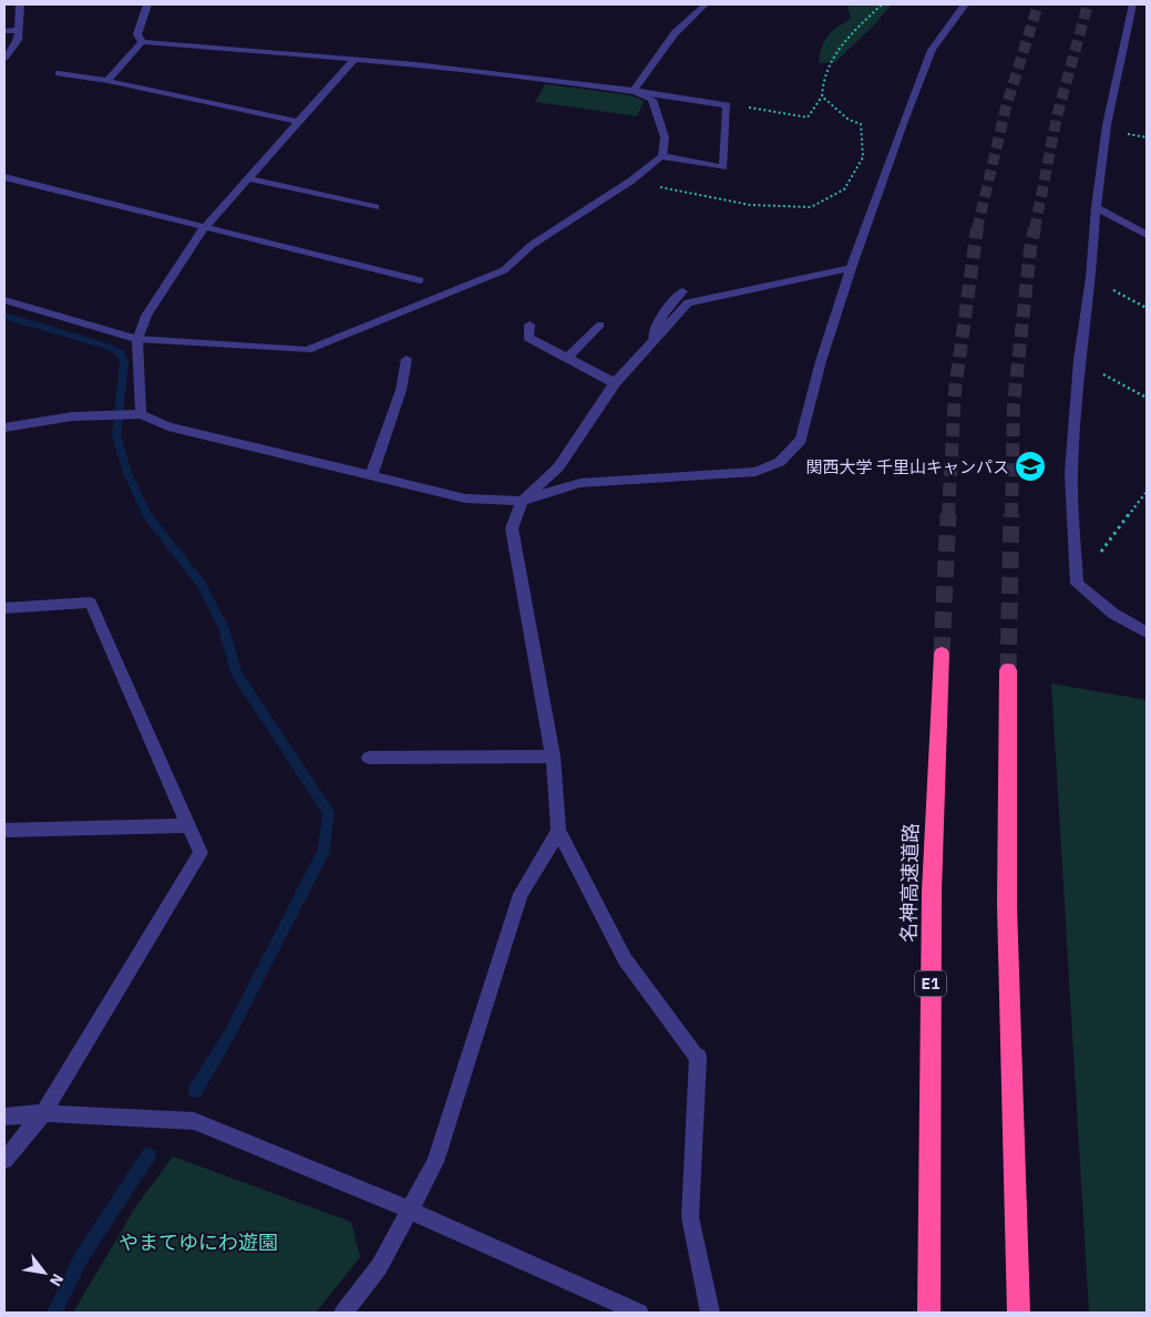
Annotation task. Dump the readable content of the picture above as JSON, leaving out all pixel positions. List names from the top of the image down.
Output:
{
  "streets": {
    "highway": ["名神高速道路", "E1"]
  },
  "parks": ["やまてゆにわ遊園"],
  "places": {
    "school or university": ["関西大学 千里山キャンパス"]
  },
  "north": "bottom right"
}
